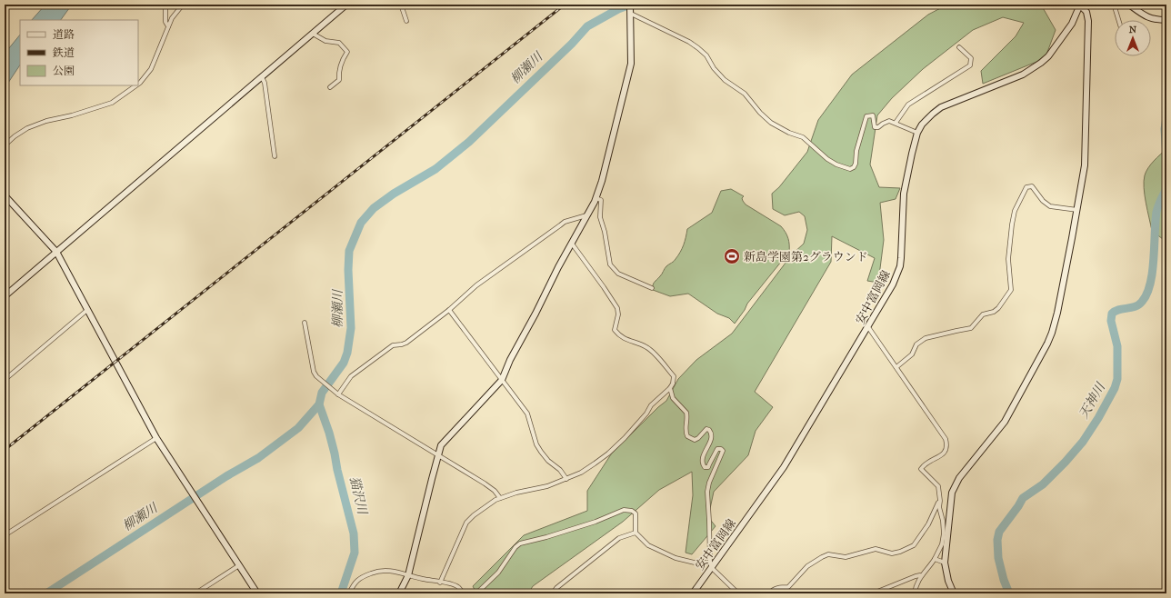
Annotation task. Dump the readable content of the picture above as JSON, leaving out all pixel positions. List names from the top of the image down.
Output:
{
  "streets": {
    "street": ["安中富岡線"]
  },
  "water": ["柳瀬川", "天神川", "猫沢川"],
  "places": {
    "sports": ["新島学園第2グラウンド"]
  },
  "legend": ["道路", "鉄道", "公園"],
  "north": "top"
}
